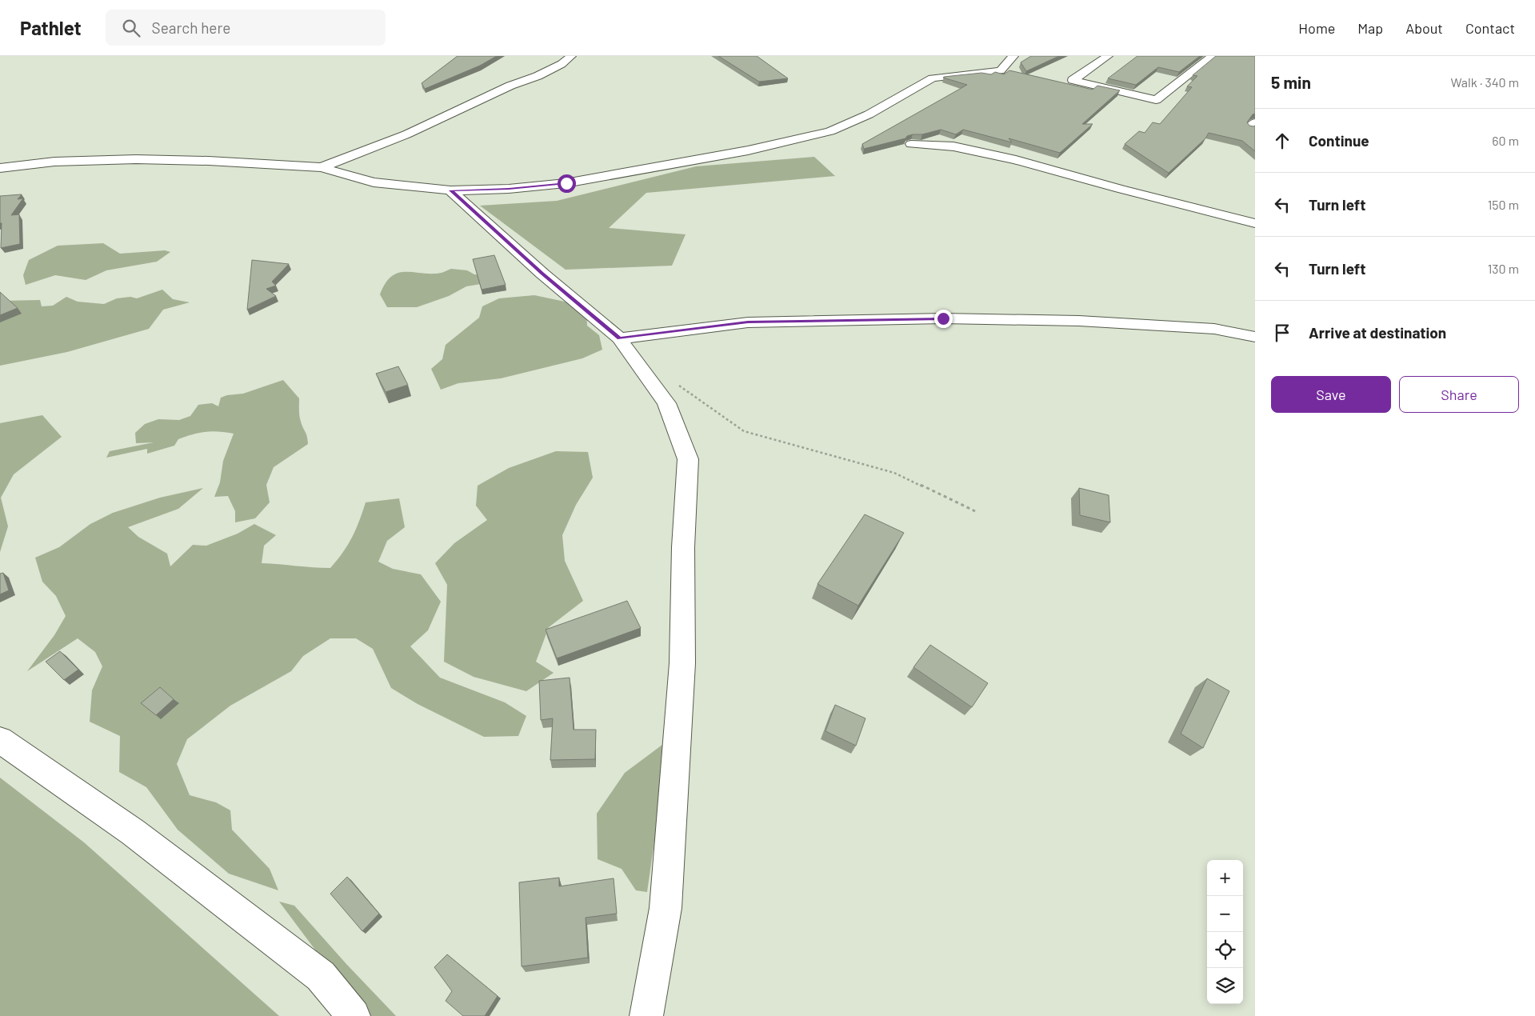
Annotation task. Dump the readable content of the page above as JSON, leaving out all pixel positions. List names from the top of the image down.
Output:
{
  "page": {
    "header": "Pathlet",
    "search": "Search here",
    "nav": [
      "Home",
      "Map",
      "About",
      "Contact"
    ],
    "heading": ["5 min", "Walk · 340 m"],
    "list": [
      ["Continue", "60 m"],
      ["Turn left", "150 m"],
      ["Turn left", "130 m"],
      "Arrive at destination"
    ],
    "buttons": ["Save", "Share"],
    "map_buttons": ["+", "−"]
  }
}
